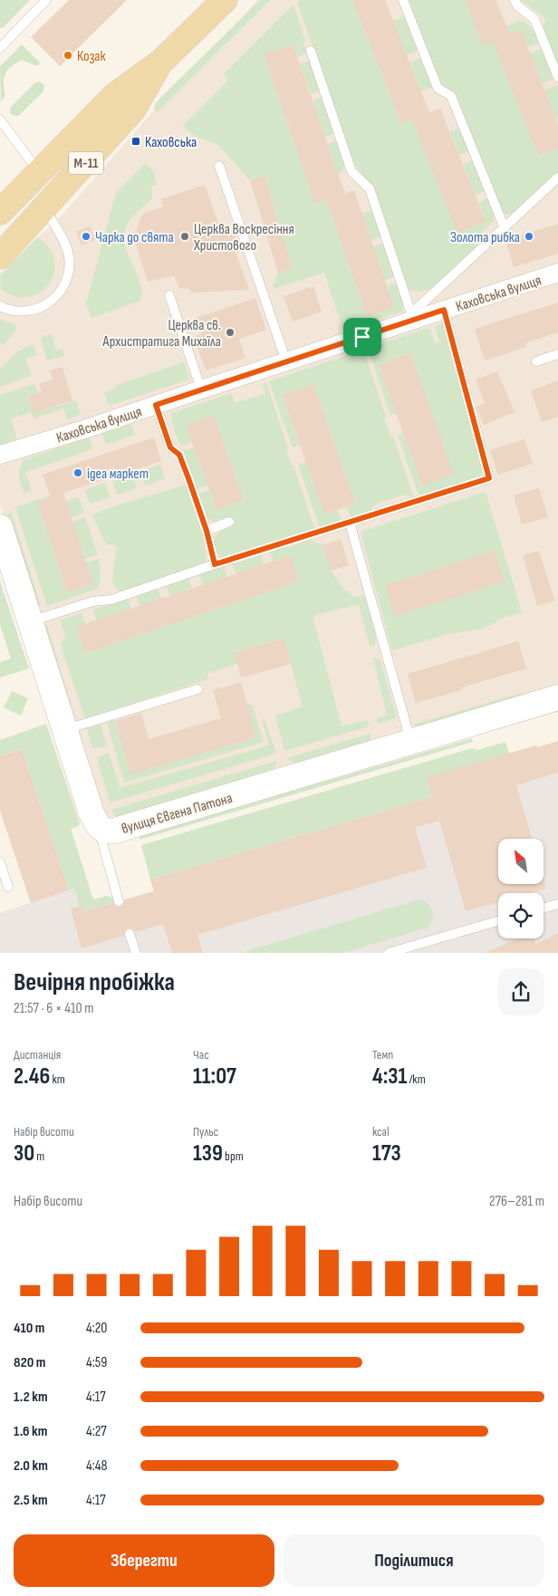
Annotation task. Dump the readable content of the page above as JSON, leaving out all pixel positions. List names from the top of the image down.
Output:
{
  "streets": {
    "main road": ["М-11"],
    "street": ["Каховська вулиця", "вулиця Євгена Патона"]
  },
  "places": {
    "other": [
      "Козак",
      "Чарка до свята",
      "Церква Воскресіння Христового",
      "Золота рибка",
      "Церква св. Архистратига Михаїла",
      "ідеа маркет"
    ],
    "transit": ["Каховська"]
  },
  "north": "top left",
  "page": {
    "heading": ["Вечірня пробіжка", "21:57 · 6 × 410 m"],
    "stats": [
      ["Дистанція", "2.46 km"],
      ["Час", "11:07"],
      ["Темп", "4:31 /km"],
      ["Набір висоти", "30 m"],
      ["Пульс", "139 bpm"],
      ["kcal", "173"]
    ],
    "chart": ["Набір висоти", "276–281 m"],
    "list": [
      {
        "name": "410 m",
        "note": "4:20"
      },
      {
        "name": "820 m",
        "note": "4:59"
      },
      {
        "name": "1.2 km",
        "note": "4:17"
      },
      {
        "name": "1.6 km",
        "note": "4:27"
      },
      {
        "name": "2.0 km",
        "note": "4:48"
      },
      {
        "name": "2.5 km",
        "note": "4:17"
      }
    ],
    "buttons": ["Зберегти", "Поділитися"]
  }
}
